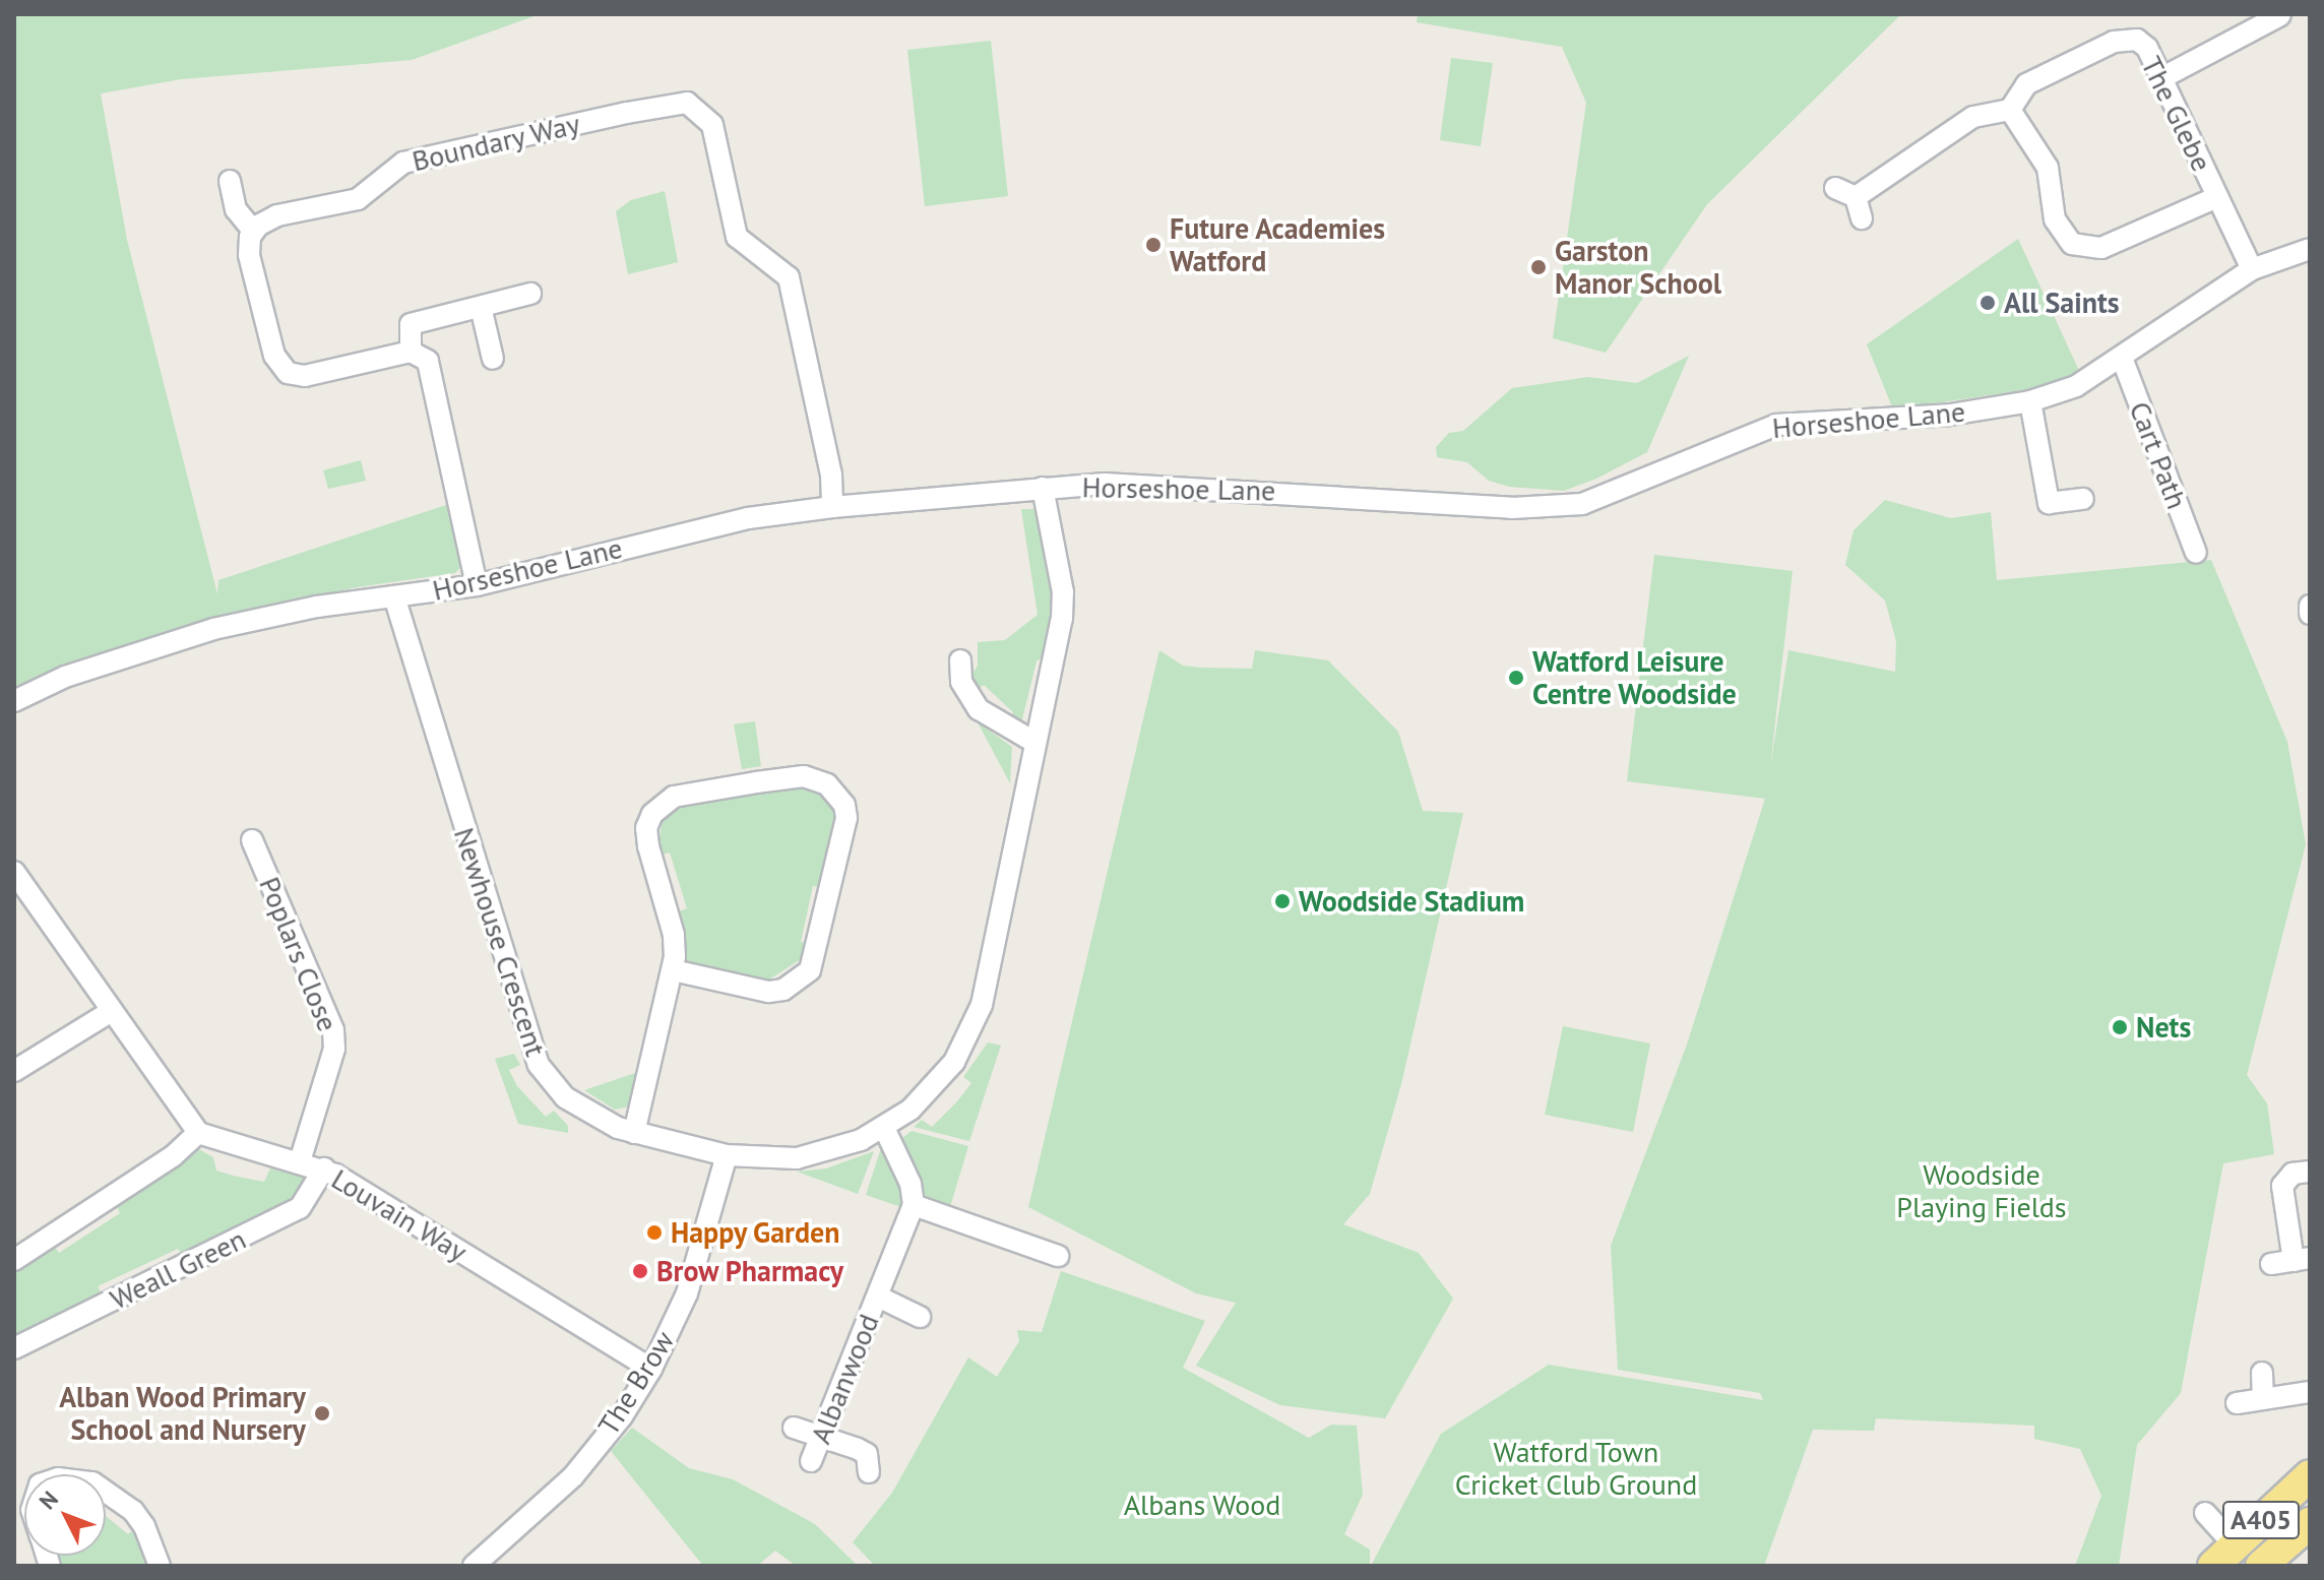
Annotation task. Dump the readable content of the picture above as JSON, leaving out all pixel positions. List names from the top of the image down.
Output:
{
  "streets": {
    "highway": ["A405"],
    "street": [
      "The Glebe",
      "Boundary Way",
      "Horseshoe Lane",
      "Cart Path",
      "Newhouse Crescent",
      "Poplars Close",
      "Louvain Way",
      "Weall Green",
      "Albanwood",
      "The Brow"
    ]
  },
  "crossings": [
    ["The Glebe", "Horseshoe Lane"],
    ["Boundary Way", "Horseshoe Lane"],
    ["Horseshoe Lane", "Cart Path"],
    ["Horseshoe Lane", "Newhouse Crescent"],
    ["Newhouse Crescent", "The Brow"],
    ["Poplars Close", "Louvain Way"],
    ["Louvain Way", "Weall Green"],
    ["Louvain Way", "The Brow"]
  ],
  "parks": ["Woodside Playing Fields", "Watford Town Cricket Club Ground", "Albans Wood"],
  "places": [
    "Future Academies Watford",
    "Garston Manor School",
    "All Saints",
    "Watford Leisure Centre Woodside",
    "Woodside Stadium",
    "Nets",
    "Happy Garden",
    "Brow Pharmacy",
    "Alban Wood Primary School and Nursery"
  ],
  "north": "top left"
}
